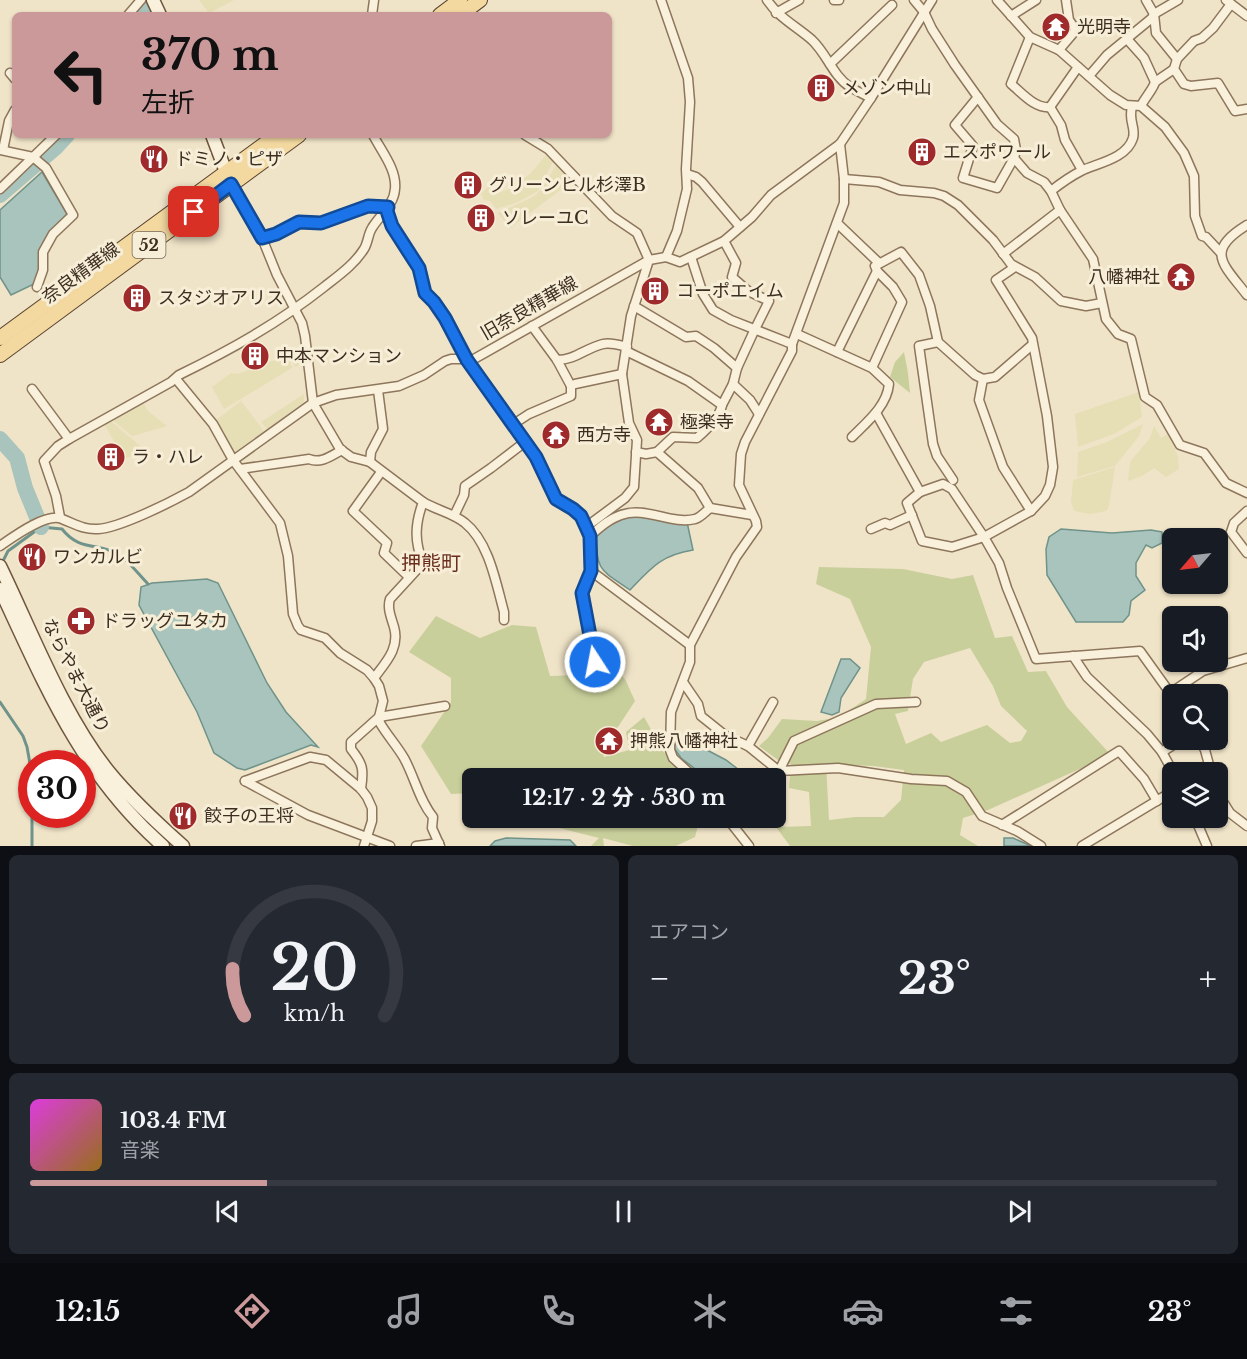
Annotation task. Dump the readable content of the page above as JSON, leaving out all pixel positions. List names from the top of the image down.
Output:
{
  "streets": {
    "main road": ["52", "奈良精華線"],
    "street": ["旧奈良精華線", "ならやま大通り"]
  },
  "districts": ["押熊町"],
  "places": {
    "temple": [
      "光明寺",
      "八幡神社",
      "極楽寺",
      "西方寺",
      "押熊八幡神社"
    ],
    "building": [
      "メゾン中山",
      "エスポワール",
      "グリーンヒル杉澤B",
      "ソレーユC",
      "コーポエイム",
      "スタジオアリス",
      "中本マンション",
      "ラ・ハレ"
    ],
    "restaurant": ["ドミノ・ピザ", "ワンカルビ", "餃子の王将"],
    "pharmacy": ["ドラッグユタカ"]
  },
  "north": "bottom left",
  "page": {
    "turn": ["370 m", "左折"],
    "limit": "30",
    "trip": "12:17 · 2 分 · 530 m",
    "tile": "エアコン",
    "heat": ["−", "23°", "+"],
    "song": ["103.4 FM", "音楽"],
    "tabs": ["12:15", "23°"],
    "gauge": ["20", "km/h"]
  }
}
